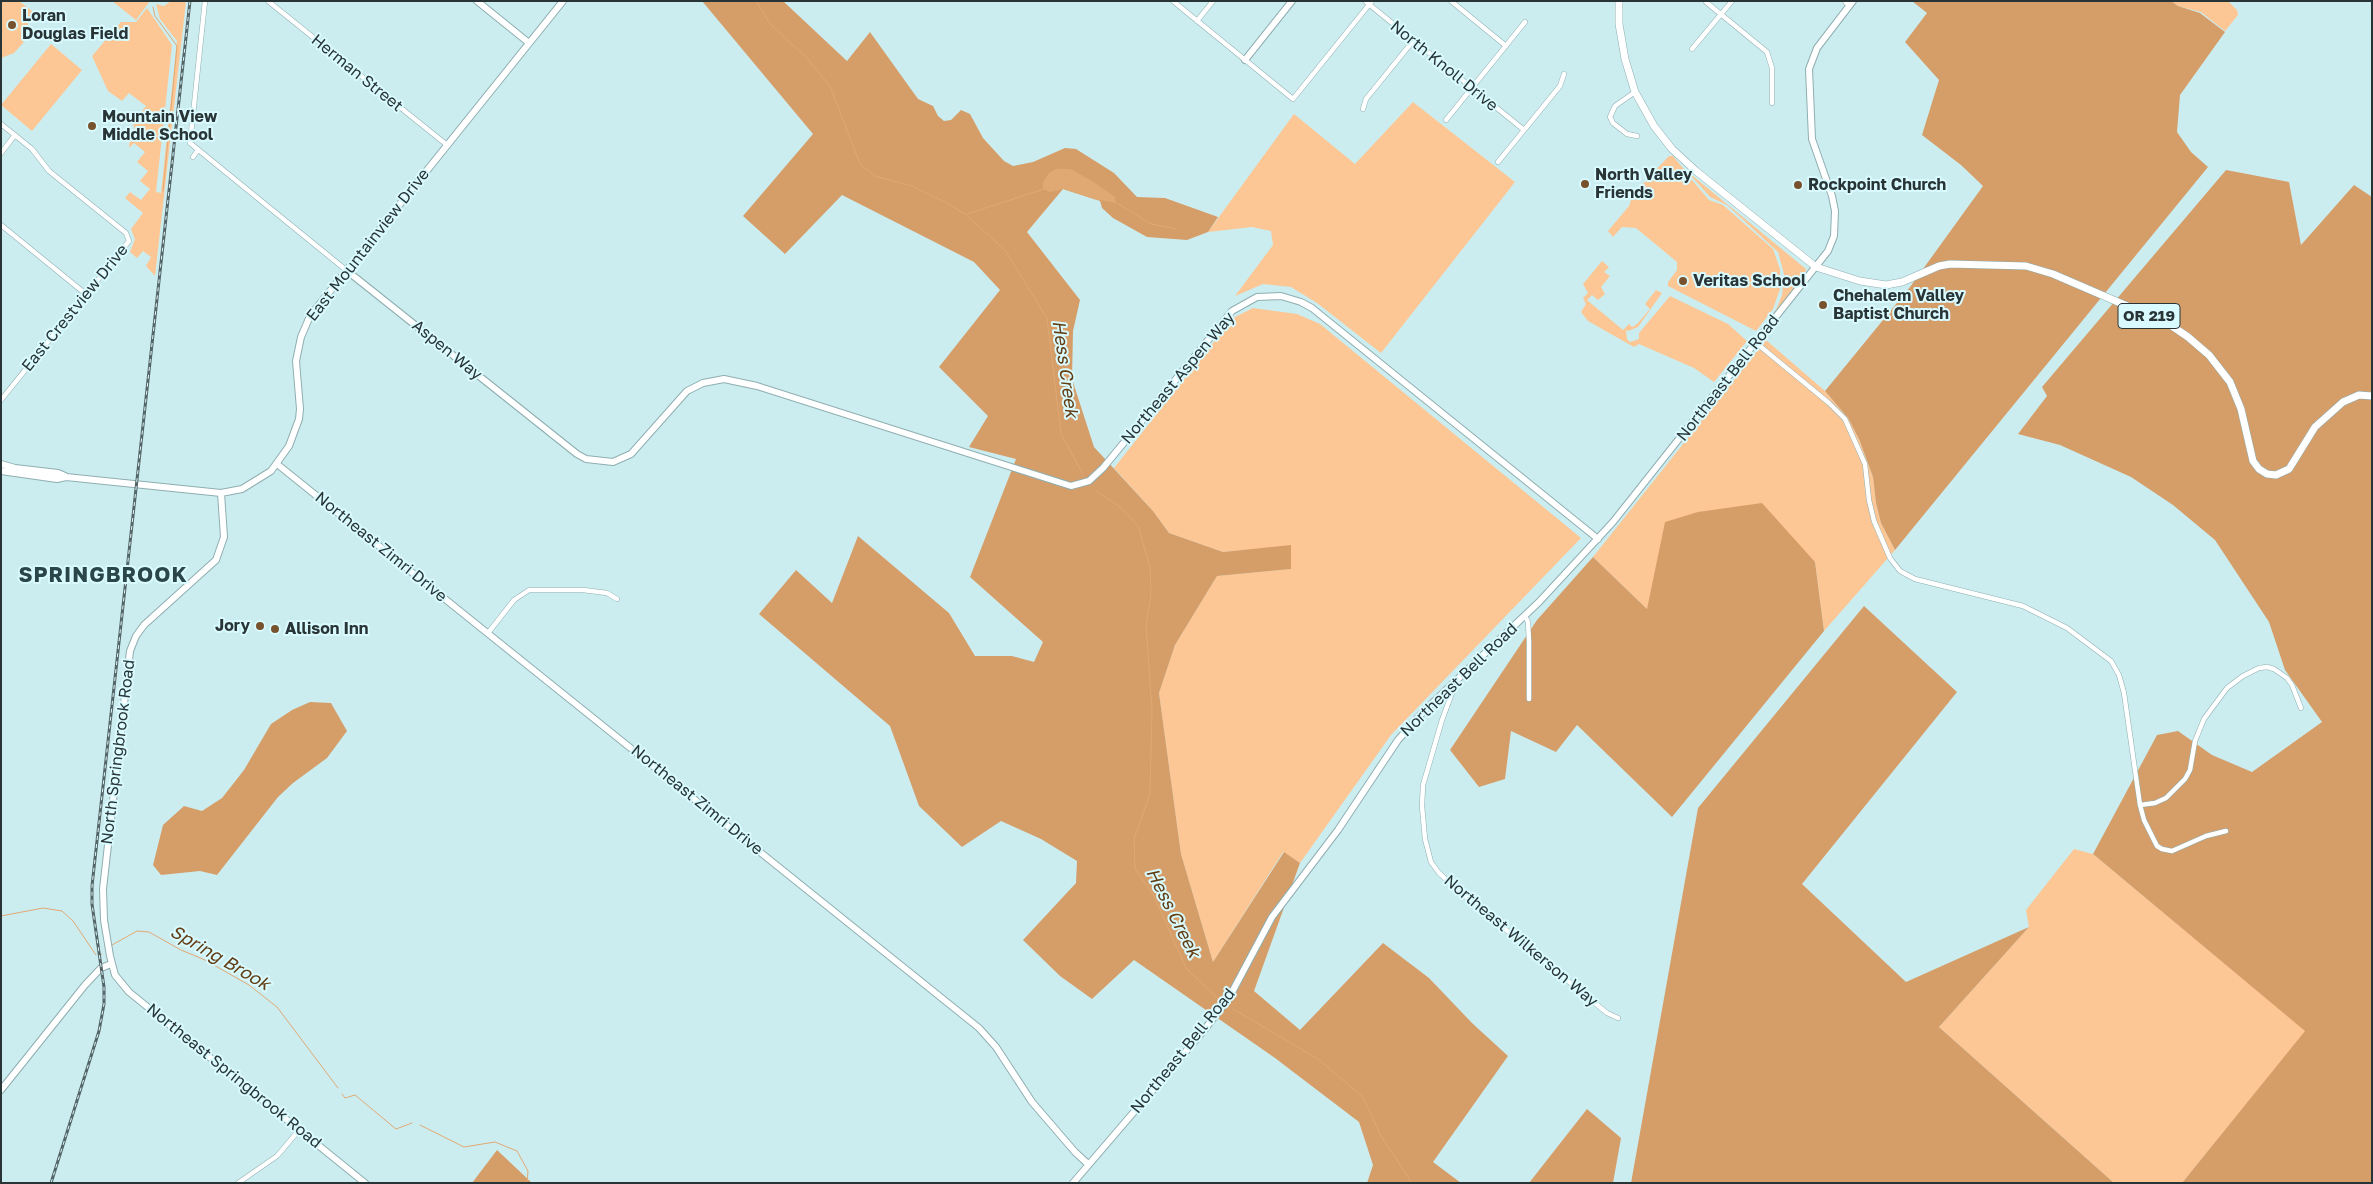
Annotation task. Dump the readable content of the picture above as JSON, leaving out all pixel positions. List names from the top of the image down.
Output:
{
  "streets": {
    "main road": ["OR 219"],
    "street": [
      "North Knoll Drive",
      "Herman Street",
      "East Mountainview Drive",
      "East Crestview Drive",
      "Aspen Way",
      "Northeast Aspen Way",
      "Northeast Bell Road",
      "Northeast Zimri Drive",
      "North Springbrook Road",
      "Northeast Wilkerson Way",
      "Northeast Springbrook Road"
    ]
  },
  "crossings": [
    ["Herman Street", "East Mountainview Drive"],
    ["East Mountainview Drive", "Aspen Way"],
    ["East Mountainview Drive", "Northeast Zimri Drive"],
    ["East Mountainview Drive", "North Springbrook Road"],
    ["OR 219", "Northeast Bell Road"],
    ["Aspen Way", "Northeast Aspen Way"],
    ["Northeast Aspen Way", "Northeast Bell Road"],
    ["Northeast Bell Road", "Northeast Zimri Drive"],
    ["Northeast Bell Road", "Northeast Wilkerson Way"],
    ["North Springbrook Road", "Northeast Springbrook Road"]
  ],
  "districts": ["SPRINGBROOK"],
  "water": ["Hess Creek", "Spring Brook"],
  "places": [
    "Loran Douglas Field",
    "Mountain View Middle School",
    "North Valley Friends",
    "Rockpoint Church",
    "Veritas School",
    "Chehalem Valley Baptist Church",
    "Jory",
    "Allison Inn"
  ]
}
